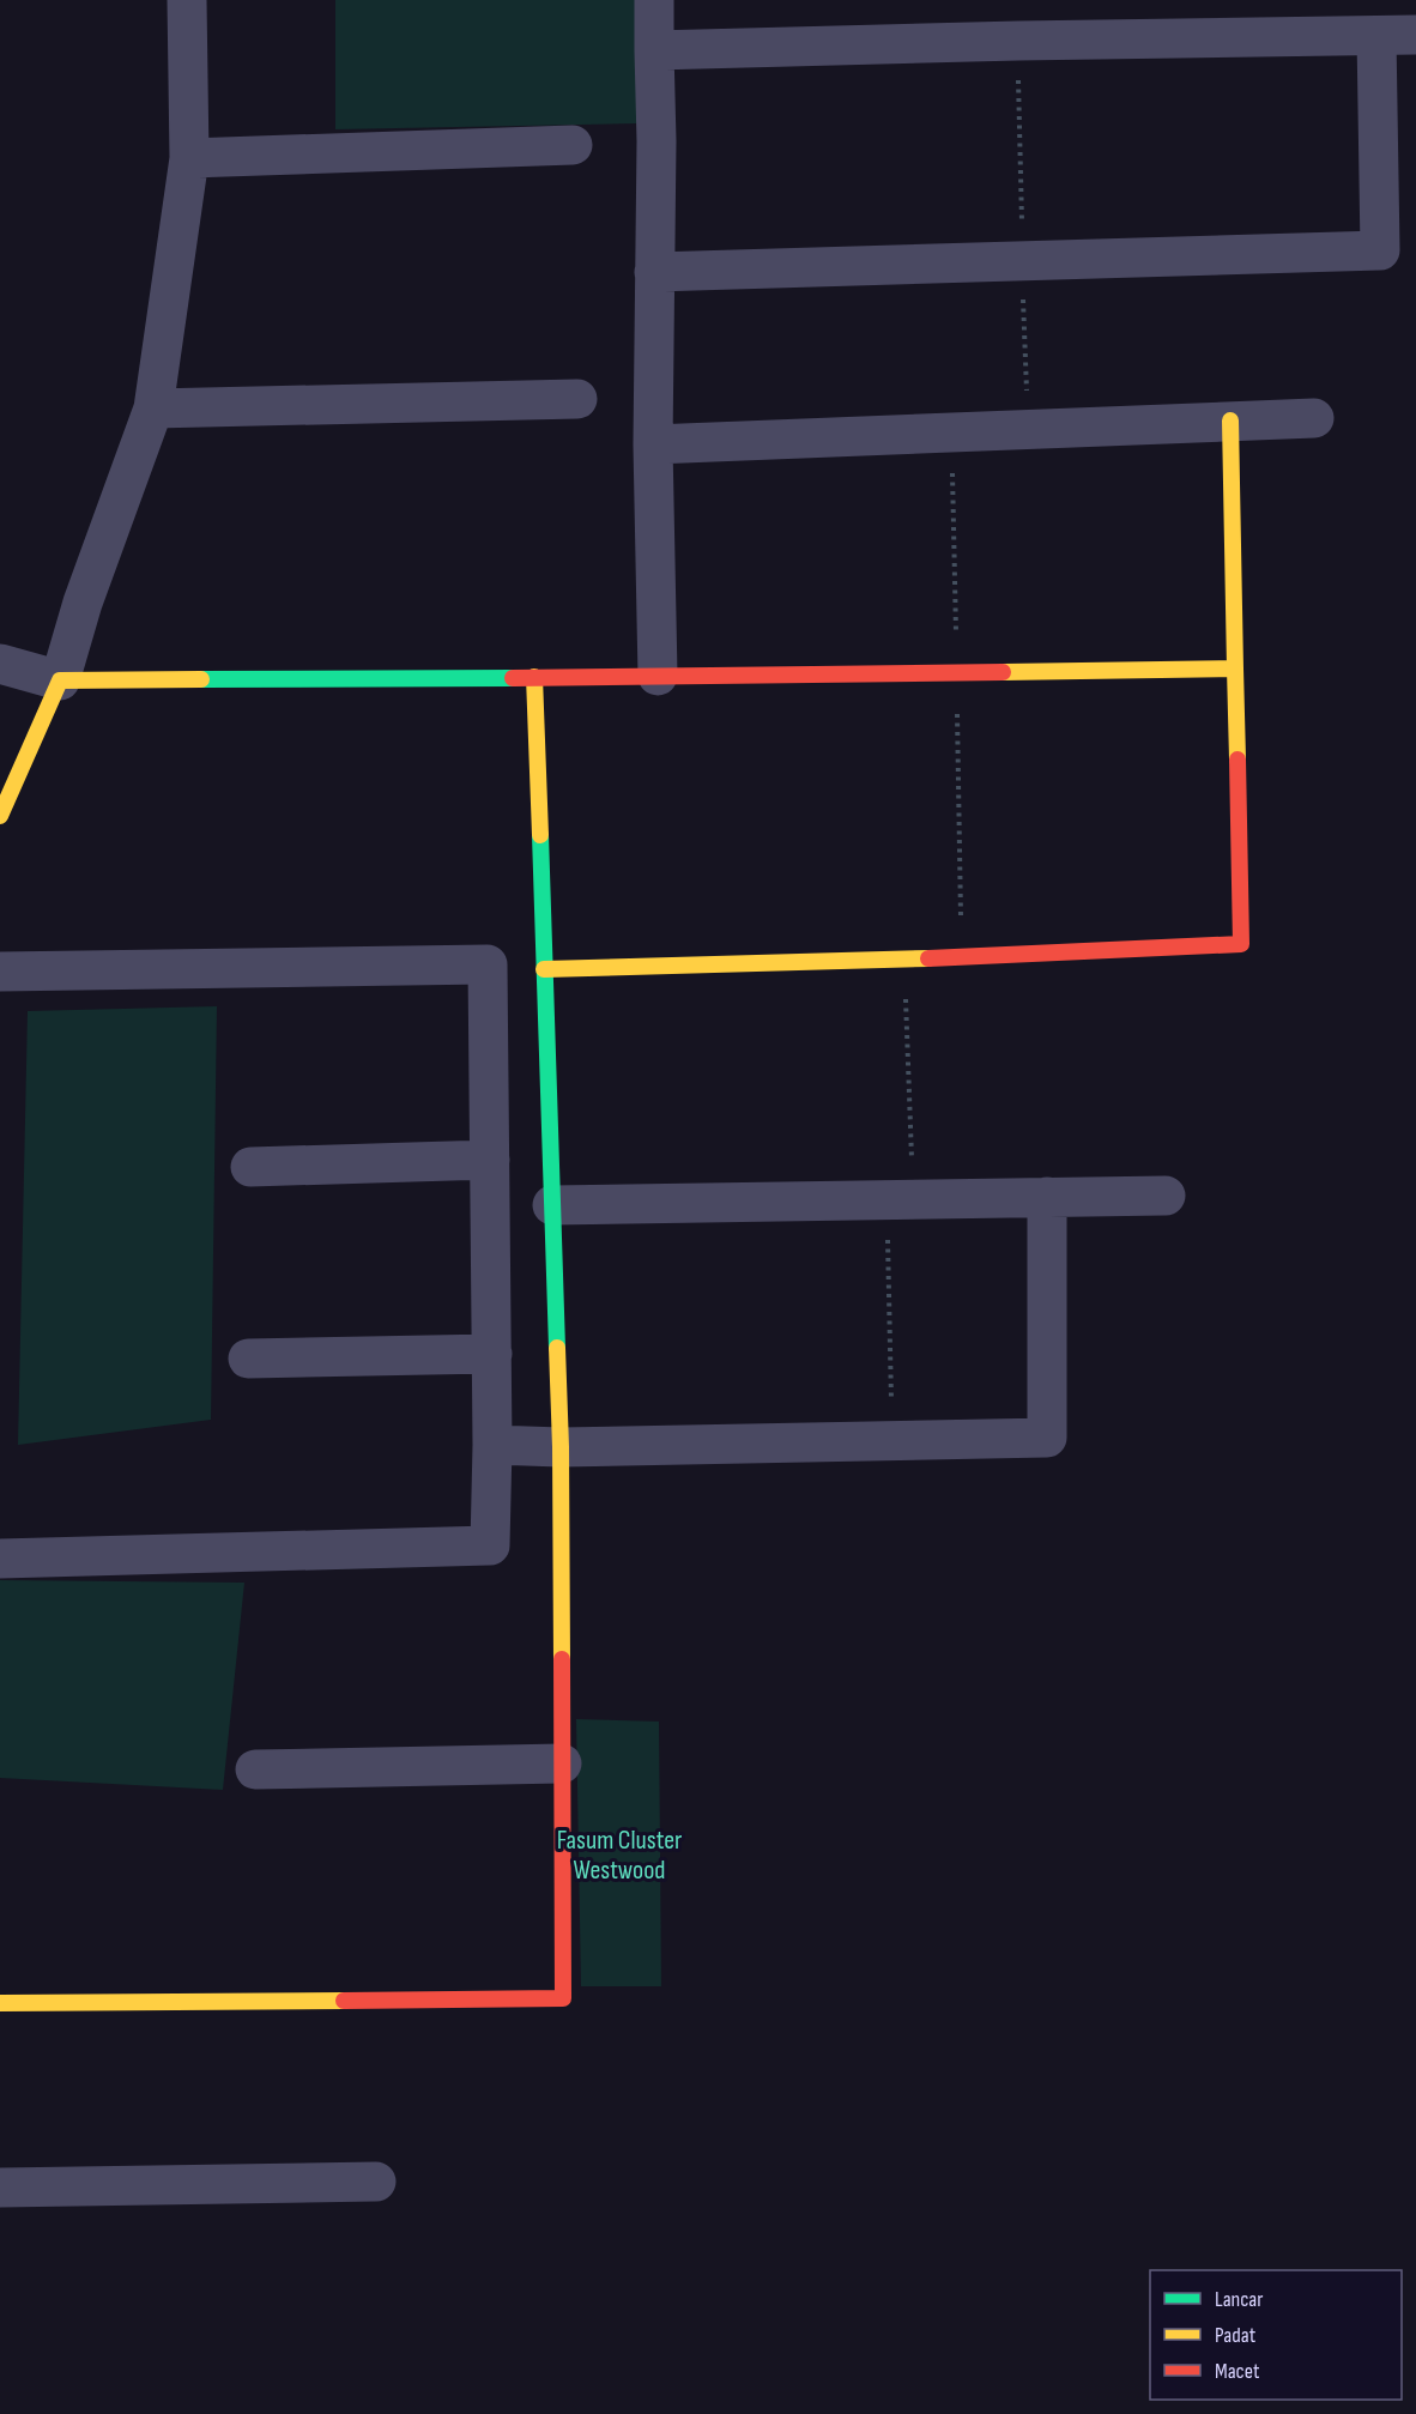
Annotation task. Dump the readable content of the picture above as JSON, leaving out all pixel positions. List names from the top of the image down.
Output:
{
  "parks": ["Fasum Cluster Westwood"],
  "legend": ["Lancar", "Padat", "Macet"]
}
